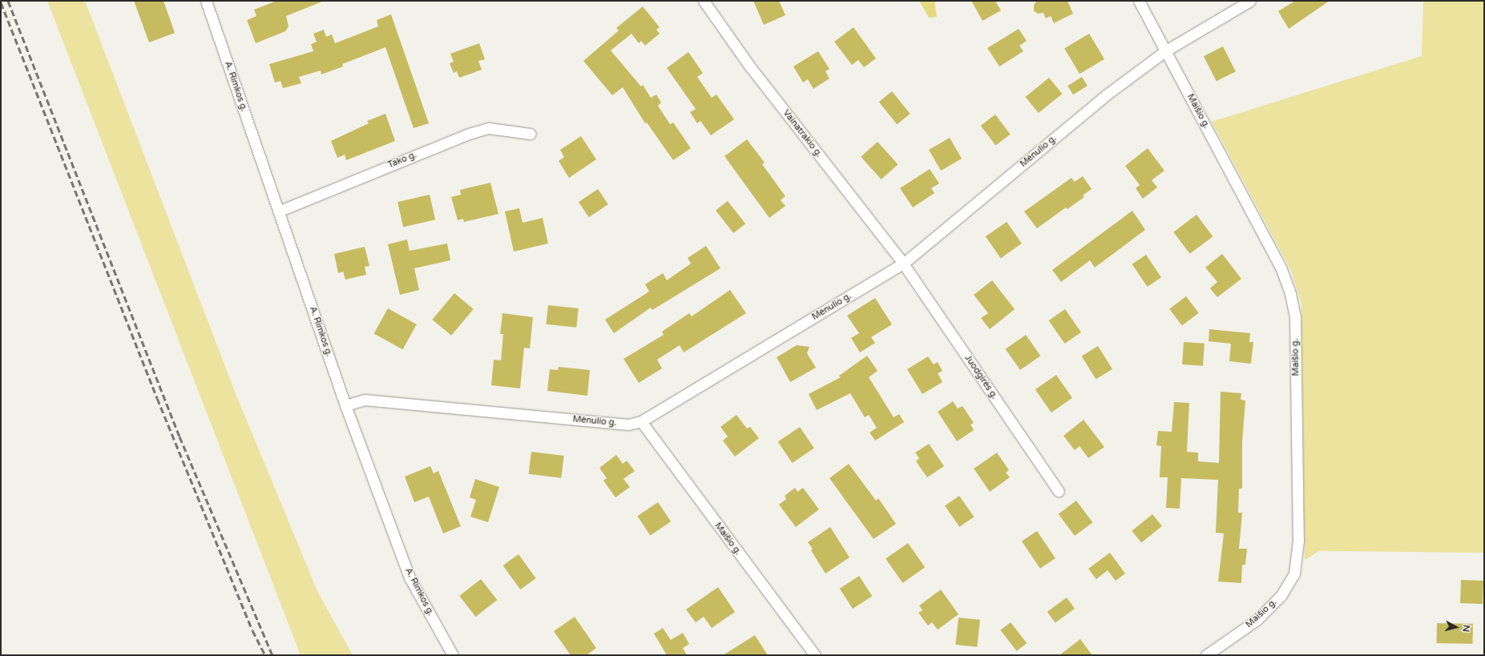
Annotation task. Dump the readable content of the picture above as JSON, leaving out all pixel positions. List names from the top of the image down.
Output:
{
  "streets": {
    "street": [
      "A. Rimkos g.",
      "Maišio g.",
      "Vainatrakio g.",
      "Mėnulio g.",
      "Tako g.",
      "Juodgirės g."
    ]
  },
  "crossings": [
    ["A. Rimkos g.", "Mėnulio g."],
    ["A. Rimkos g.", "Tako g."],
    ["Maišio g.", "Mėnulio g."],
    ["Vainatrakio g.", "Mėnulio g."],
    ["Vainatrakio g.", "Juodgirės g."],
    ["Mėnulio g.", "Juodgirės g."]
  ],
  "north": "right"
}
